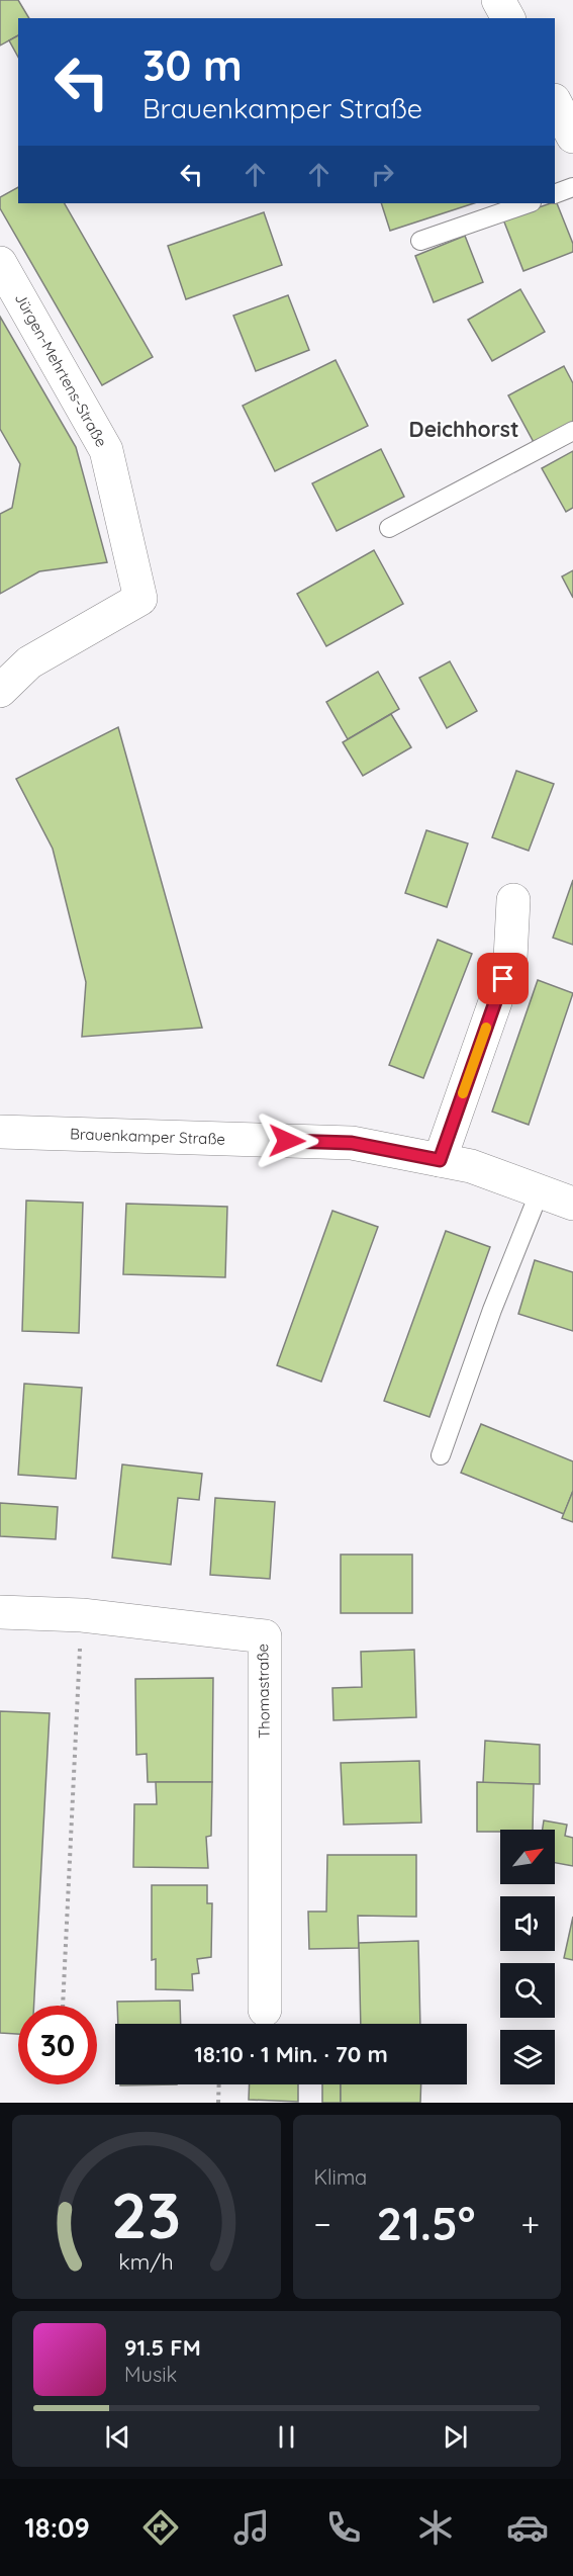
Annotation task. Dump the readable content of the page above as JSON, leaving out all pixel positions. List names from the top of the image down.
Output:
{
  "streets": {
    "street": ["Jürgen-Mehrtens-Straße", "Brauenkamper Straße", "Thomastraße"]
  },
  "districts": ["Deichhorst"],
  "north": "top right",
  "page": {
    "turn": ["30 m", "Brauenkamper Straße"],
    "limit": "30",
    "trip": "18:10 · 1 Min. · 70 m",
    "tile": "Klima",
    "heat": ["−", "21.5°", "+"],
    "song": ["91.5 FM", "Musik"],
    "tabs": "18:09",
    "gauge": ["23", "km/h"]
  }
}
